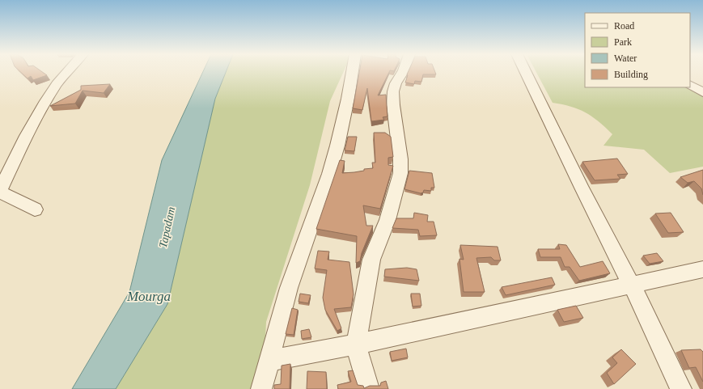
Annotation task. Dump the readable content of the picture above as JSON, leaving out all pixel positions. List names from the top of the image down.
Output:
{
  "water": ["Tapadam", "Mourga"],
  "legend": [
    "Road",
    "Park",
    "Water",
    "Building"
  ]
}
